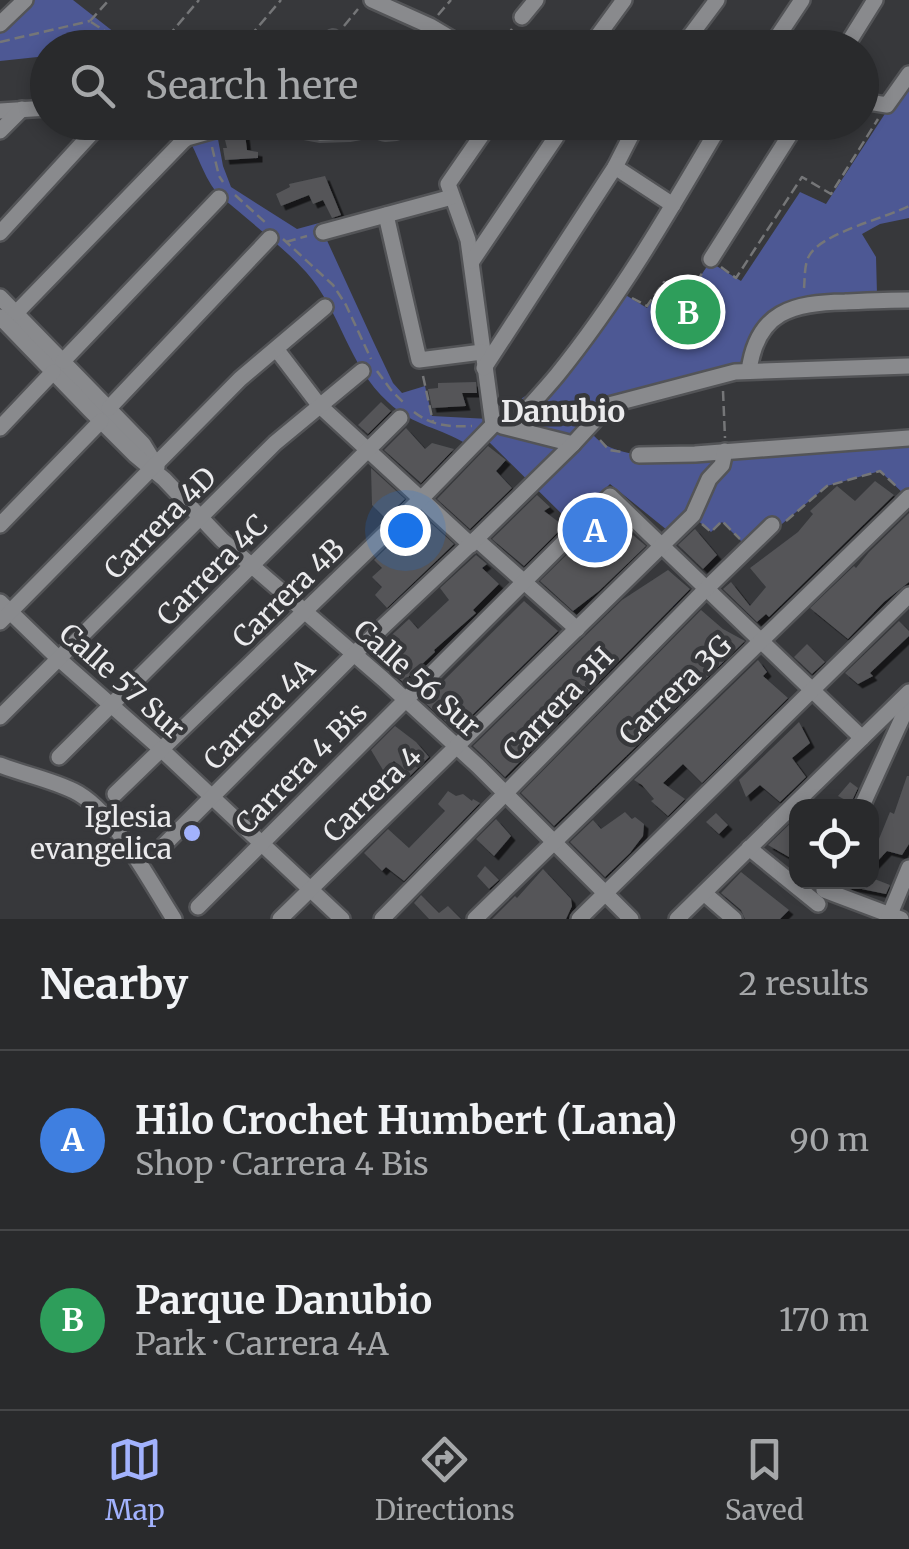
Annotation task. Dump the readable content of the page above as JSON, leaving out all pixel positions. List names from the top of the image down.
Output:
{
  "streets": {
    "street": [
      "Carrera 4D",
      "Carrera 4C",
      "Carrera 4B",
      "Calle 56 Sur",
      "Calle 57 Sur",
      "Carrera 3G",
      "Carrera 3H",
      "Carrera 4A",
      "Carrera 4 Bis",
      "Carrera 4"
    ]
  },
  "crossings": [
    ["Carrera 4D", "Calle 56 Sur"],
    ["Carrera 4D", "Calle 57 Sur"],
    ["Carrera 4C", "Calle 56 Sur"],
    ["Carrera 4C", "Calle 57 Sur"],
    ["Carrera 4B", "Calle 56 Sur"],
    ["Carrera 4B", "Calle 57 Sur"],
    ["Calle 56 Sur", "Carrera 3G"],
    ["Calle 56 Sur", "Carrera 3H"],
    ["Calle 56 Sur", "Carrera 4A"],
    ["Calle 56 Sur", "Carrera 4 Bis"],
    ["Calle 56 Sur", "Carrera 4"],
    ["Calle 57 Sur", "Carrera 4A"],
    ["Calle 57 Sur", "Carrera 4 Bis"],
    ["Calle 57 Sur", "Carrera 4"],
    ["Carrera 4 Bis", "Carrera 4"]
  ],
  "districts": ["Danubio"],
  "places": ["Iglesia evangelica"],
  "page": {
    "search": "Search here",
    "pins": ["B", "A"],
    "heading": ["Nearby", "2 results"],
    "list": [
      {
        "mark": "A",
        "name": "Hilo Crochet Humbert (Lana)",
        "note": "Shop · Carrera 4 Bis",
        "value": "90 m"
      },
      {
        "mark": "B",
        "name": "Parque Danubio",
        "note": "Park · Carrera 4A",
        "value": "170 m"
      }
    ],
    "nav": ["Map", "Directions", "Saved"]
  }
}
